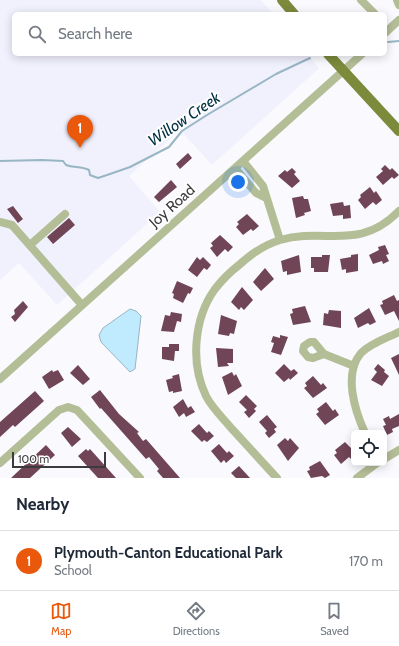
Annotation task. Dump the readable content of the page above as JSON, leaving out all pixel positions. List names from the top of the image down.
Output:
{
  "streets": {
    "street": ["Joy Road"]
  },
  "water": ["Willow Creek"],
  "scale_bar": "100 m",
  "page": {
    "search": "Search here",
    "pins": "1",
    "scale": "100 m",
    "heading": "Nearby",
    "list": [
      {
        "mark": "1",
        "name": "Plymouth-Canton Educational Park",
        "note": "School",
        "value": "170 m"
      }
    ],
    "nav": ["Map", "Directions", "Saved"]
  }
}
